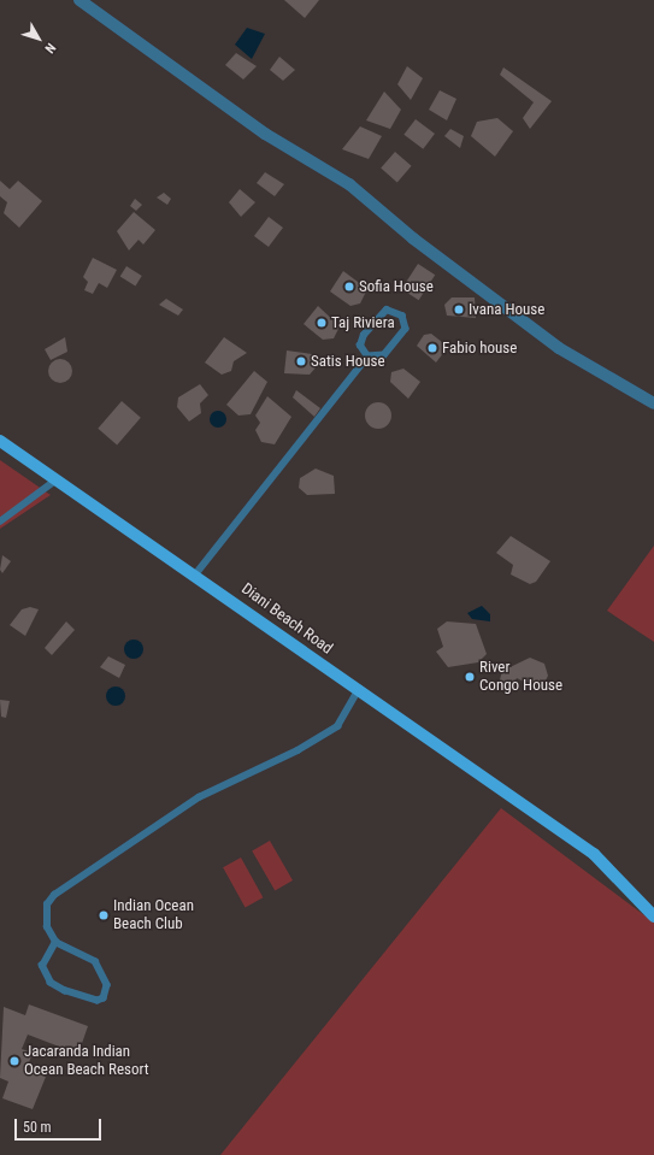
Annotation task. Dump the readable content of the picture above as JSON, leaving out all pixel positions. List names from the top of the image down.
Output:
{
  "streets": {
    "main road": ["Diani Beach Road"]
  },
  "places": [
    "Sofia House",
    "Ivana House",
    "Taj Riviera",
    "Fabio house",
    "Satis House",
    "River Congo House",
    "Indian Ocean Beach Club",
    "Jacaranda Indian Ocean Beach Resort"
  ],
  "scale_bar": "50 m",
  "north": "bottom right"
}
